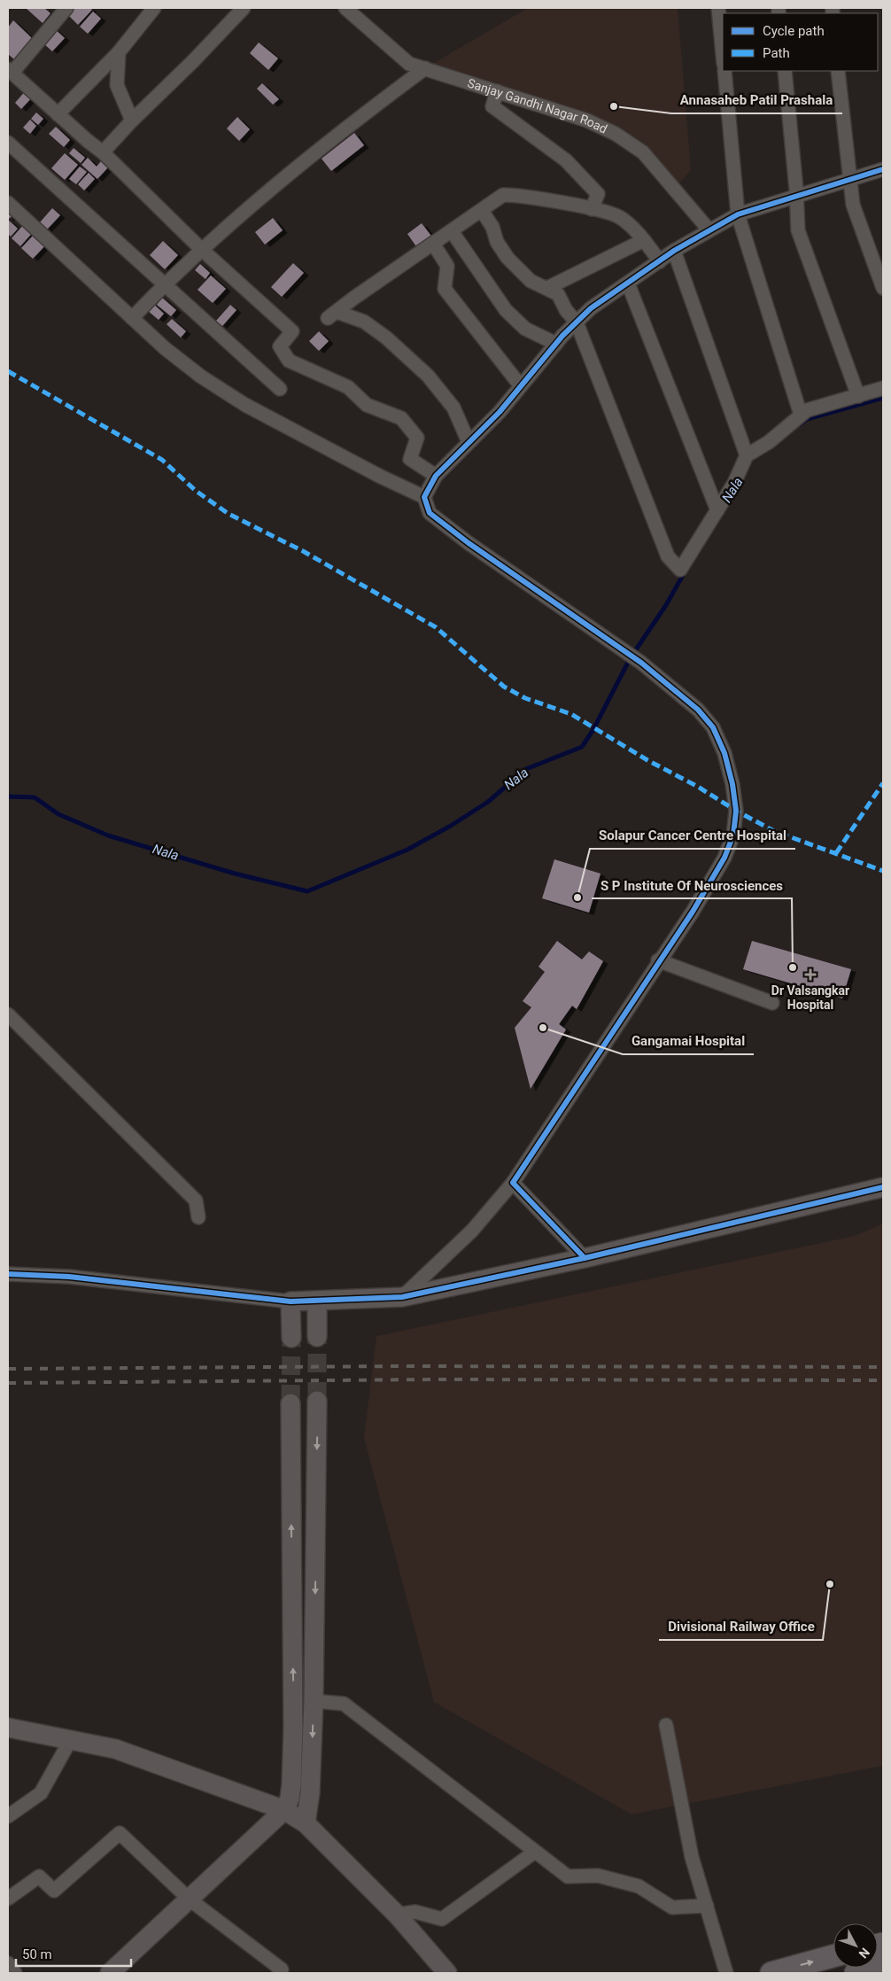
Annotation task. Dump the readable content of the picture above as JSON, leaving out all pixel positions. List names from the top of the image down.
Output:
{
  "streets": {
    "street": ["Sanjay Gandhi Nagar Road"]
  },
  "water": ["Nala"],
  "places": {
    "other": [
      "Annasaheb Patil Prashala",
      "Solapur Cancer Centre Hospital",
      "S P Institute Of Neurosciences",
      "Gangamai Hospital",
      "Divisional Railway Office"
    ],
    "health": ["Dr Valsangkar Hospital"]
  },
  "legend": ["Cycle path", "Path"],
  "scale_bar": "50 m",
  "north": "bottom right"
}
